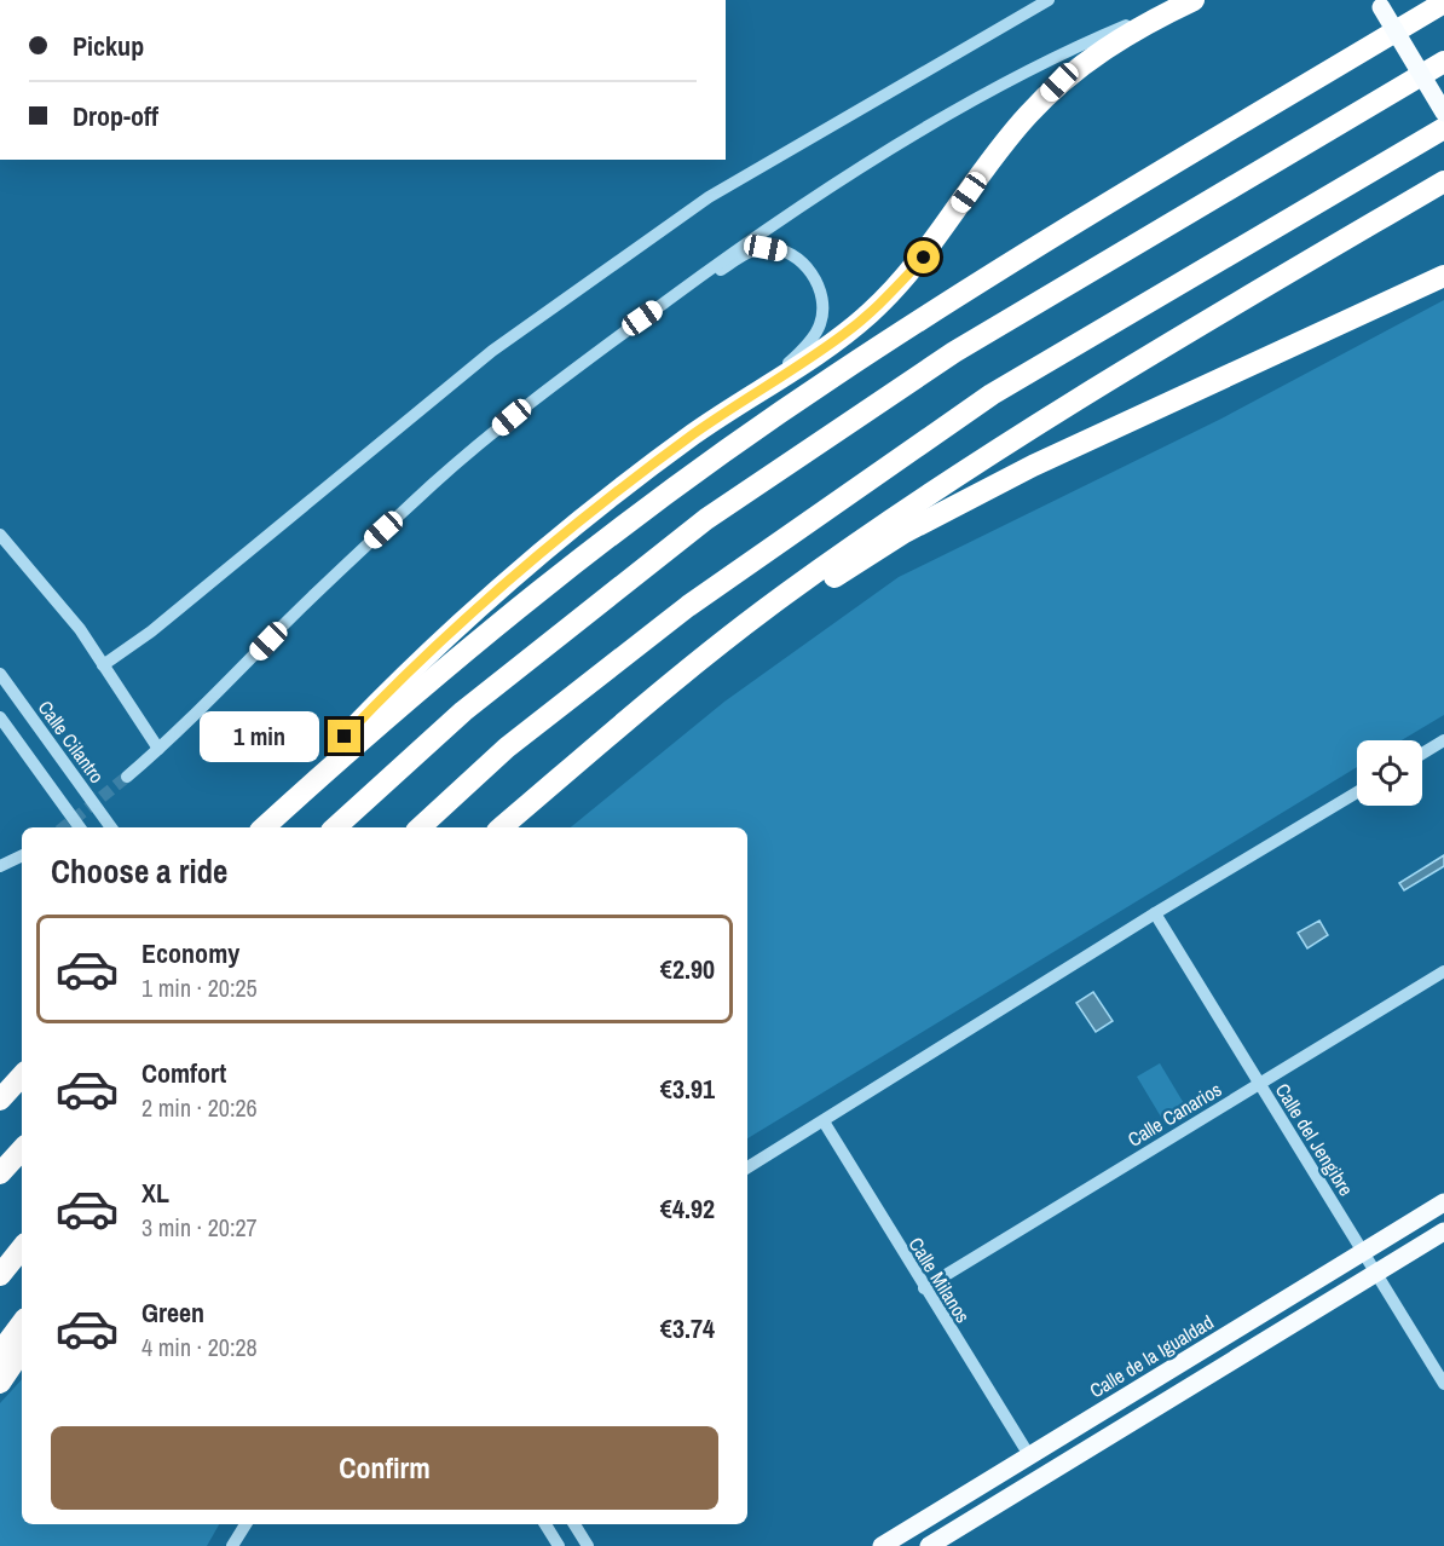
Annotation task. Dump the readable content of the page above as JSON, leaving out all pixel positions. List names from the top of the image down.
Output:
{
  "streets": {
    "main road": ["Calle de la Igualdad"],
    "street": [
      "Calle Cilantro",
      "Calle Canarios",
      "Calle del Jengibre",
      "Calle Milanos"
    ]
  },
  "crossings": [
    ["Calle Canarios", "Calle del Jengibre"],
    ["Calle Canarios", "Calle Milanos"],
    ["Calle del Jengibre", "Calle de la Igualdad"],
    ["Calle Milanos", "Calle de la Igualdad"]
  ],
  "page": {
    "banner": ["Pickup", "Drop-off"],
    "bubble": "1 min",
    "heading": "Choose a ride",
    "list": [
      {
        "name": "Economy",
        "note": "1 min · 20:25",
        "value": "€2.90"
      },
      {
        "name": "Comfort",
        "note": "2 min · 20:26",
        "value": "€3.91"
      },
      {
        "name": "XL",
        "note": "3 min · 20:27",
        "value": "€4.92"
      },
      {
        "name": "Green",
        "note": "4 min · 20:28",
        "value": "€3.74"
      }
    ],
    "buttons": "Confirm"
  }
}
